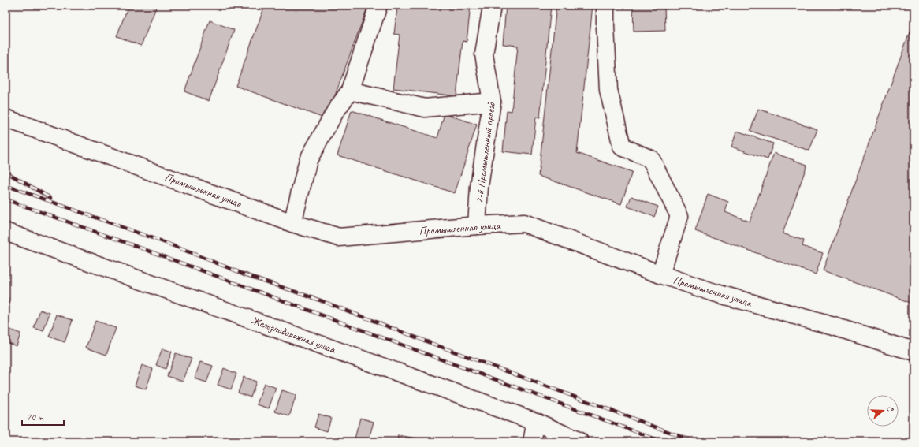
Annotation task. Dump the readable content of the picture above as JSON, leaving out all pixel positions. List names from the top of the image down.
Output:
{
  "streets": {
    "street": ["2-й Промышленный проезд", "Промышленная улица", "Железнодорожная улица"]
  },
  "crossings": [
    ["2-й Промышленный проезд", "Промышленная улица"]
  ],
  "scale_bar": "20 m",
  "north": "right"
}
